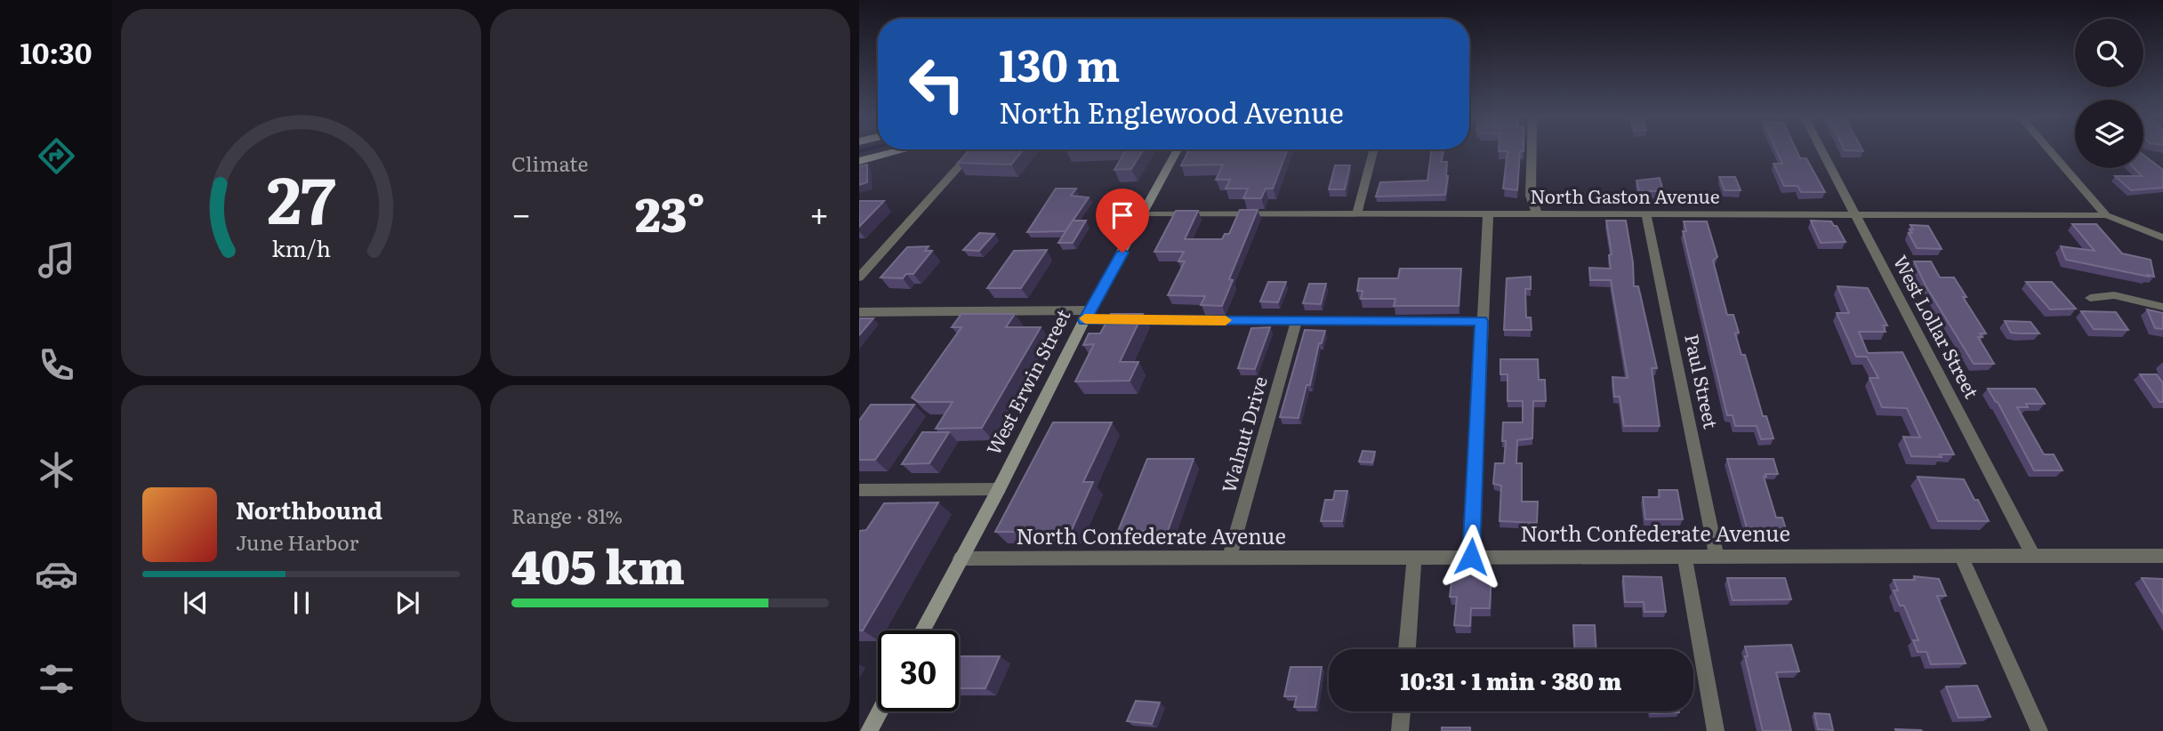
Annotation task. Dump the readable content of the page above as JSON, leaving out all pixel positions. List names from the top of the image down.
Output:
{
  "streets": {
    "main road": ["West Erwin Street"],
    "street": [
      "North Gaston Avenue",
      "West Lollar Street",
      "Paul Street",
      "Walnut Drive",
      "North Confederate Avenue"
    ]
  },
  "crossings": [
    ["North Gaston Avenue", "West Lollar Street"],
    ["North Gaston Avenue", "Paul Street"],
    ["North Gaston Avenue", "West Erwin Street"],
    ["West Lollar Street", "North Confederate Avenue"],
    ["Paul Street", "North Confederate Avenue"],
    ["West Erwin Street", "North Confederate Avenue"],
    ["Walnut Drive", "North Confederate Avenue"]
  ],
  "page": {
    "tabs": "10:30",
    "tile": [
      "Climate",
      ["Range · 81%", "405 km"]
    ],
    "turn": ["130 m", "North Englewood Avenue"],
    "heat": ["−", "23°", "+"],
    "song": ["Northbound", "June Harbor"],
    "limit": "30",
    "trip": "10:31 · 1 min · 380 m",
    "gauge": ["27", "km/h"]
  }
}
